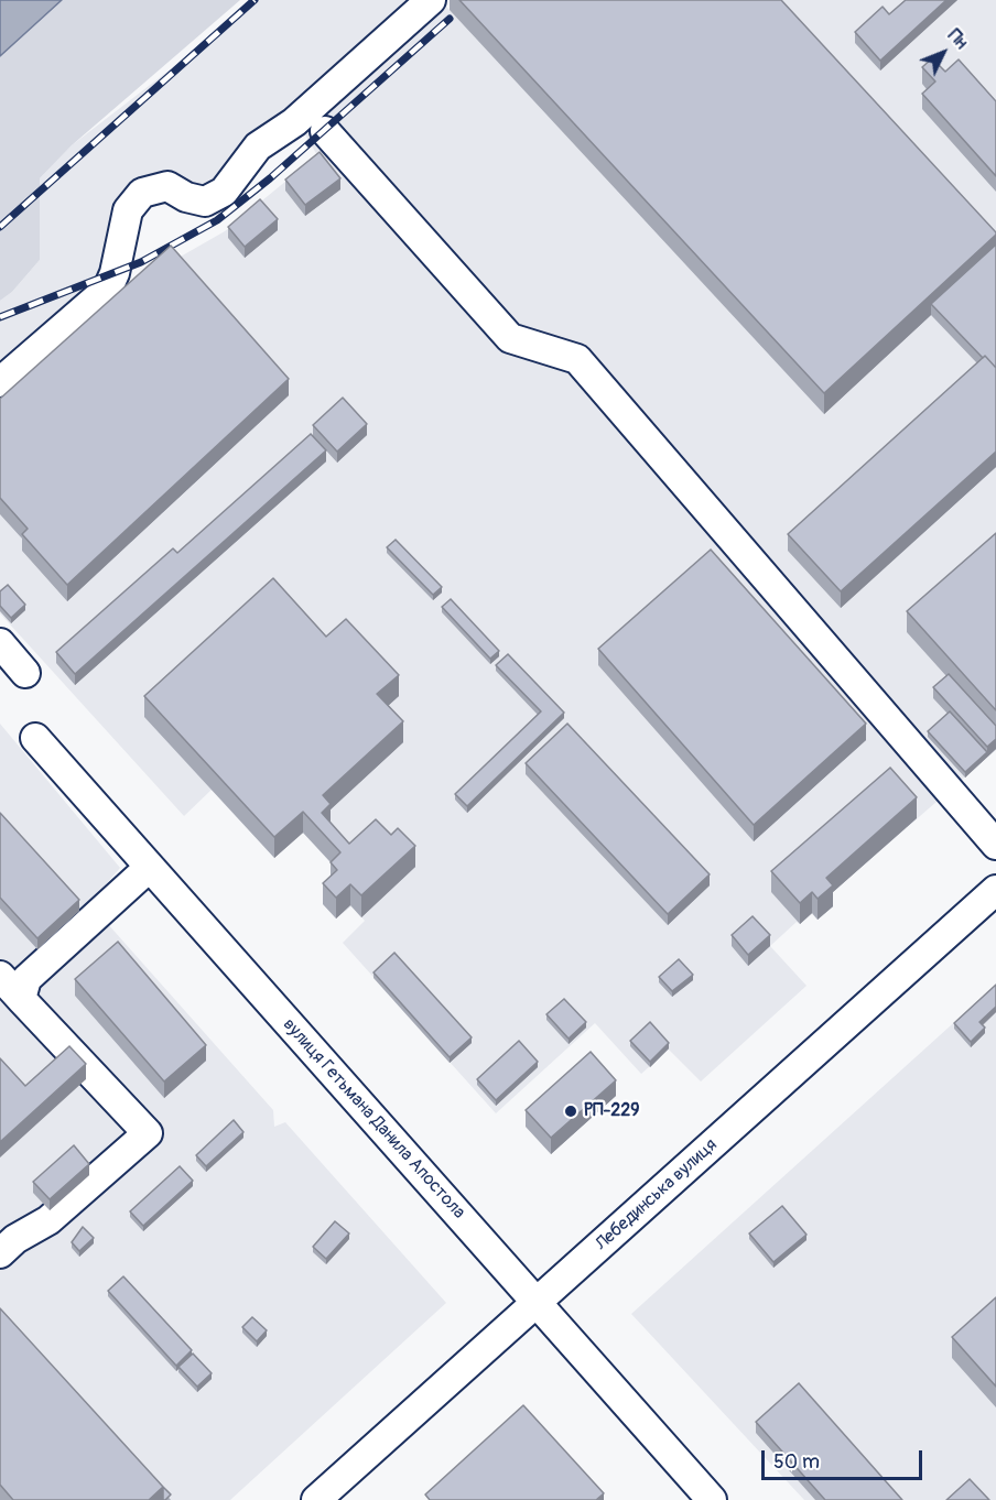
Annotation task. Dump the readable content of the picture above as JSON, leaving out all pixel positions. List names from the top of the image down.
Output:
{
  "streets": {
    "street": ["вулиця Гетьмана Данила Апостола", "Лебединська вулиця"]
  },
  "crossings": [
    ["вулиця Гетьмана Данила Апостола", "Лебединська вулиця"]
  ],
  "places": ["РП-229"],
  "scale_bar": "50 m",
  "north": "top right"
}
